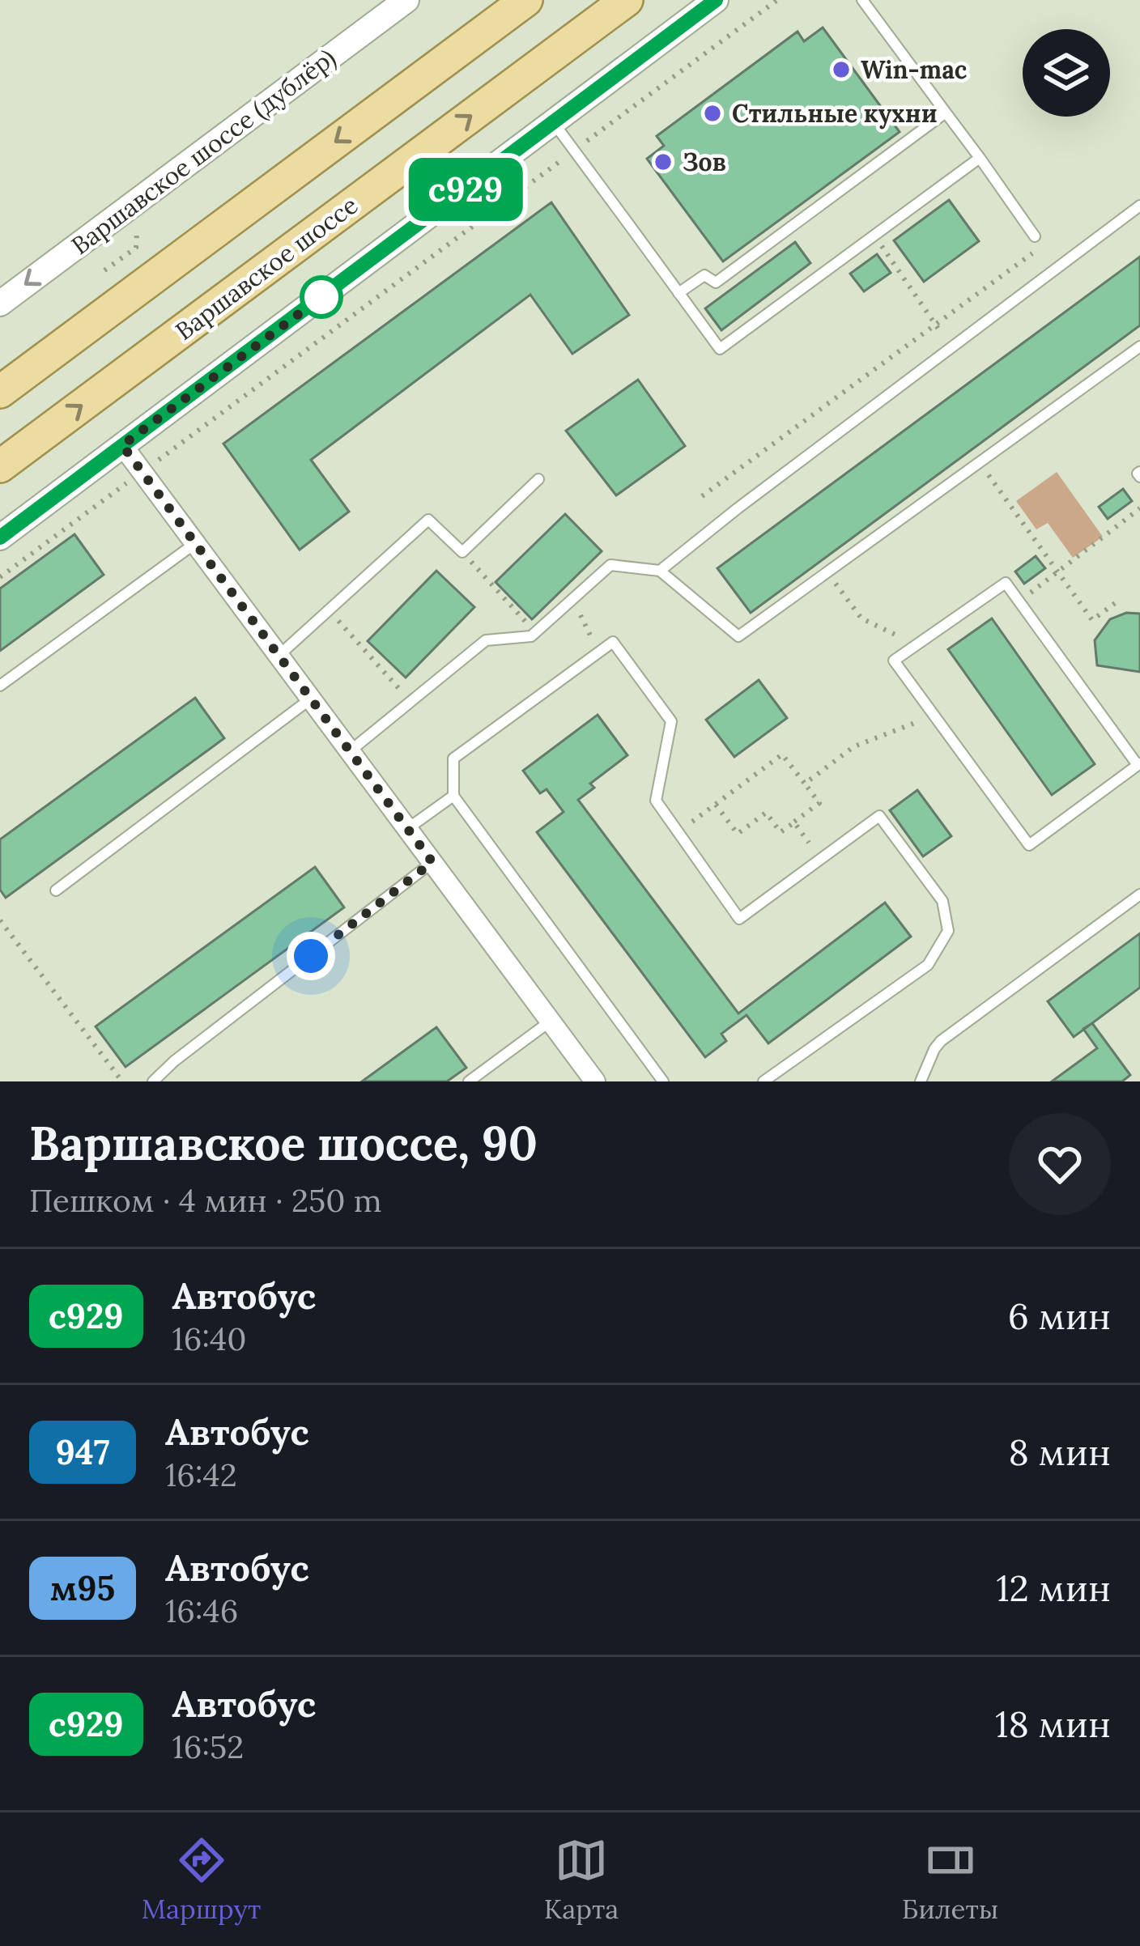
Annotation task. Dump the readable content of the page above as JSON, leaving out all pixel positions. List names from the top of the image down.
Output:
{
  "streets": {
    "main road": ["Варшавское шоссе"],
    "street": ["Варшавское шоссе (дублёр)"]
  },
  "places": ["Win-mac", "Стильные кухни", "Зов"],
  "lines": ["bus line с929"],
  "page": {
    "on_map": "с929",
    "heading": ["Варшавское шоссе, 90", "Пешком · 4 мин · 250 m"],
    "list": [
      {
        "mark": "с929",
        "name": "Автобус",
        "note": "16:40",
        "value": "6 мин"
      },
      {
        "mark": "947",
        "name": "Автобус",
        "note": "16:42",
        "value": "8 мин"
      },
      {
        "mark": "м95",
        "name": "Автобус",
        "note": "16:46",
        "value": "12 мин"
      },
      {
        "mark": "с929",
        "name": "Автобус",
        "note": "16:52",
        "value": "18 мин"
      }
    ],
    "tabs": ["Маршрут", "Карта", "Билеты"]
  }
}
